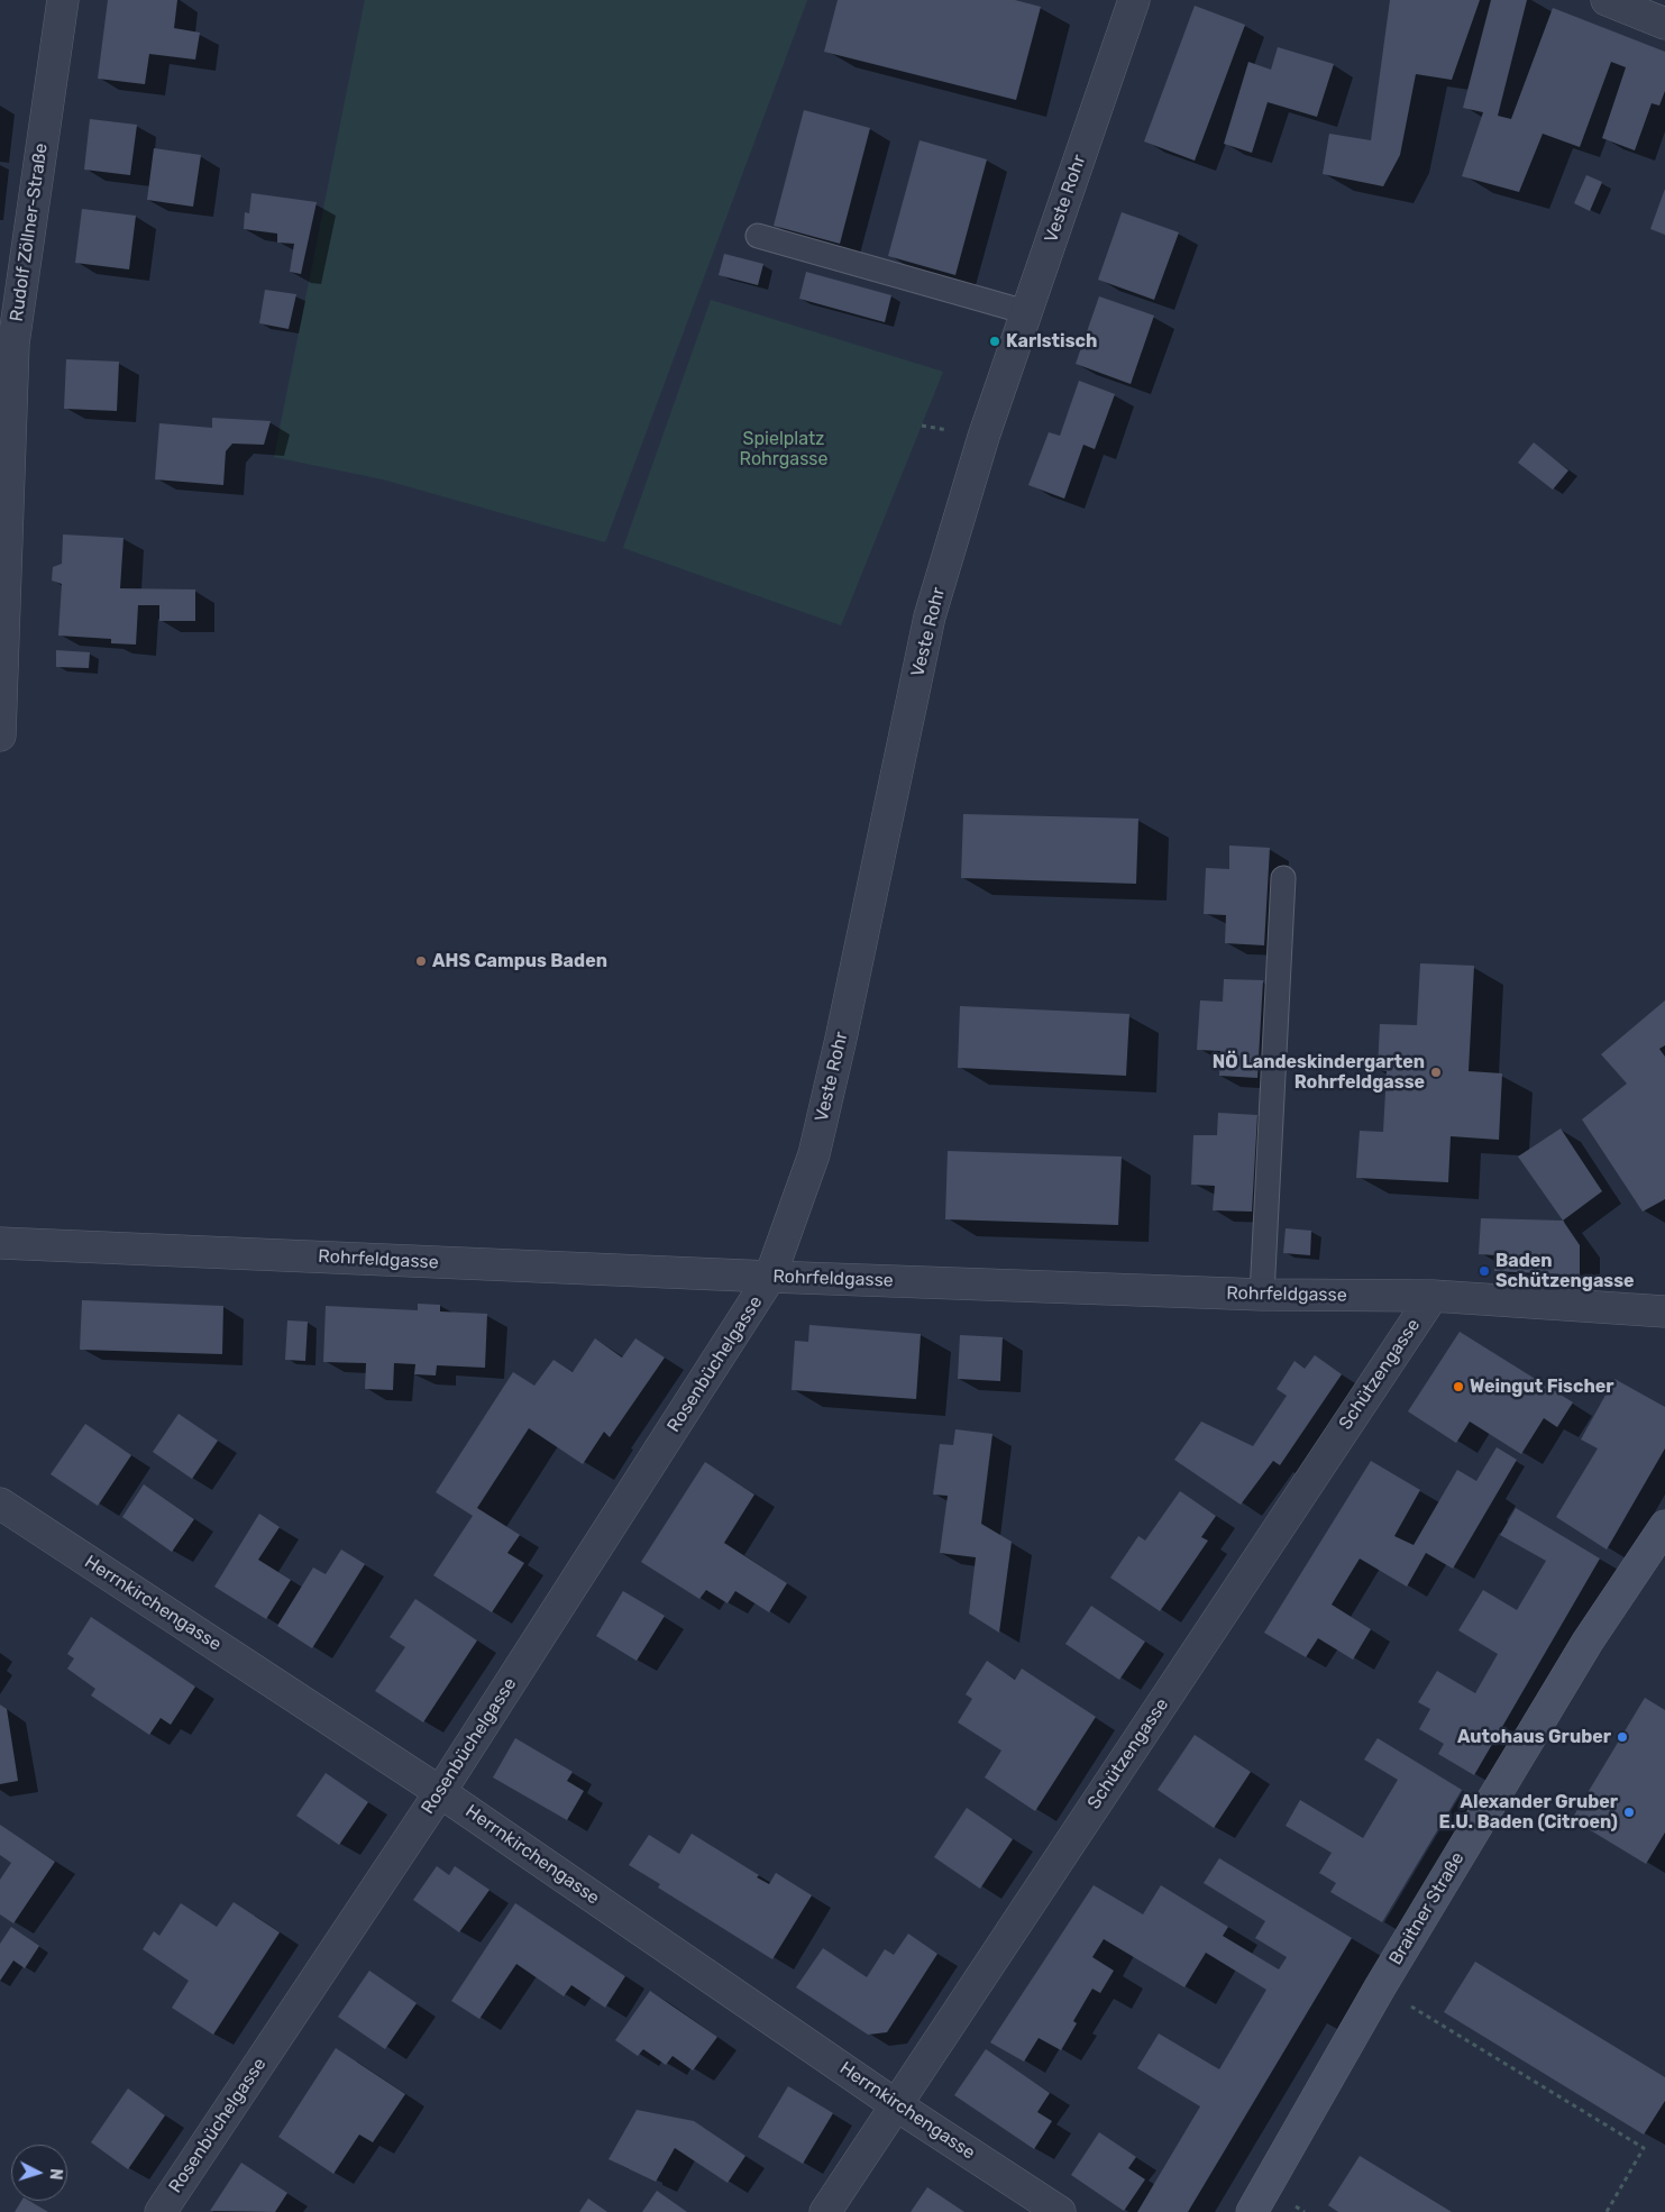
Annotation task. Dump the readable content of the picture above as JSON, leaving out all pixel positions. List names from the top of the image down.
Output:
{
  "streets": {
    "main road": ["Braitner Straße"],
    "street": [
      "Veste Rohr",
      "Rudolf Zöllner-Straße",
      "Rohrfeldgasse",
      "Rosenbüchelgasse",
      "Schützengasse",
      "Herrnkirchengasse"
    ]
  },
  "crossings": [
    ["Veste Rohr", "Rohrfeldgasse"],
    ["Veste Rohr", "Rosenbüchelgasse"],
    ["Rohrfeldgasse", "Rosenbüchelgasse"],
    ["Rohrfeldgasse", "Schützengasse"],
    ["Rosenbüchelgasse", "Herrnkirchengasse"],
    ["Schützengasse", "Herrnkirchengasse"]
  ],
  "parks": ["Spielplatz Rohrgasse"],
  "places": [
    "Karlstisch",
    "AHS Campus Baden",
    "NÖ Landeskindergarten Rohrfeldgasse",
    "Baden Schützengasse",
    "Weingut Fischer",
    "Autohaus Gruber",
    "Alexander Gruber E.U. Baden (Citroen)"
  ],
  "north": "right"
}
